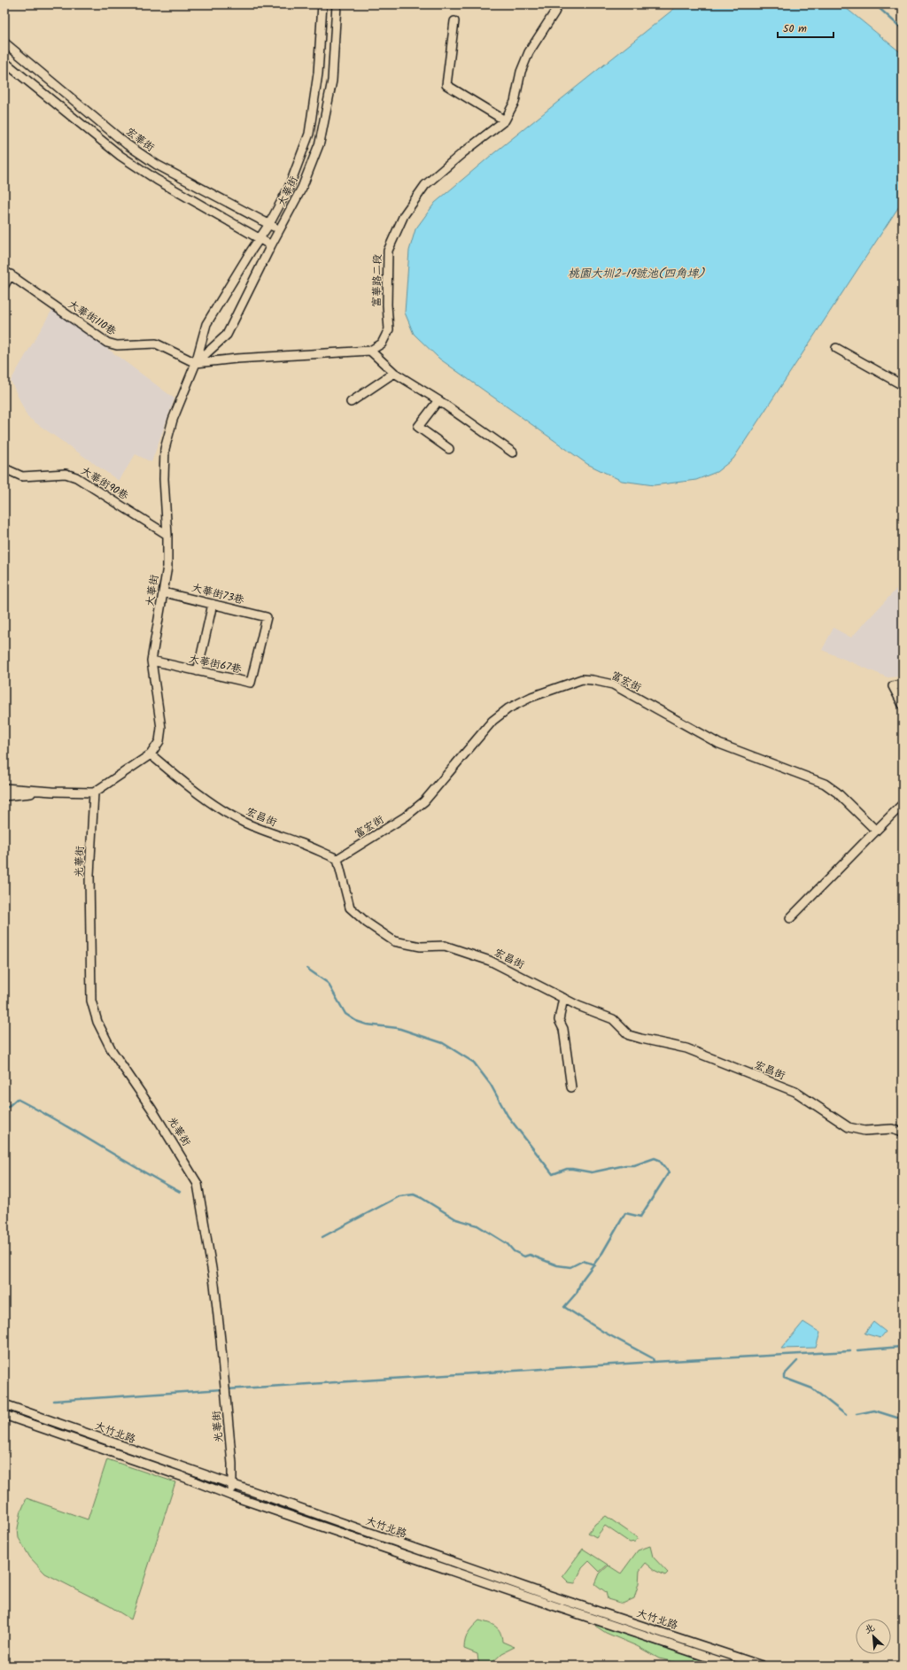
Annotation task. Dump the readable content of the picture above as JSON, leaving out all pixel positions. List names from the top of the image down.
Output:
{
  "streets": {
    "street": [
      "宏華街",
      "大華街",
      "富華路二段",
      "大華街110巷",
      "大華街90巷",
      "大華街73巷",
      "大華街67巷",
      "富宏街",
      "宏昌街",
      "光華街",
      "大竹北路"
    ]
  },
  "crossings": [
    ["宏華街", "大華街"],
    ["大華街", "大華街110巷"],
    ["大華街", "大華街90巷"],
    ["大華街", "大華街73巷"],
    ["大華街", "大華街67巷"],
    ["大華街", "宏昌街"],
    ["大華街", "光華街"],
    ["大華街73巷", "大華街67巷"],
    ["富宏街", "宏昌街"],
    ["光華街", "大竹北路"]
  ],
  "water": ["桃園大圳2-19號池(四角埤)"],
  "scale_bar": "50 m",
  "north": "top left"
}
